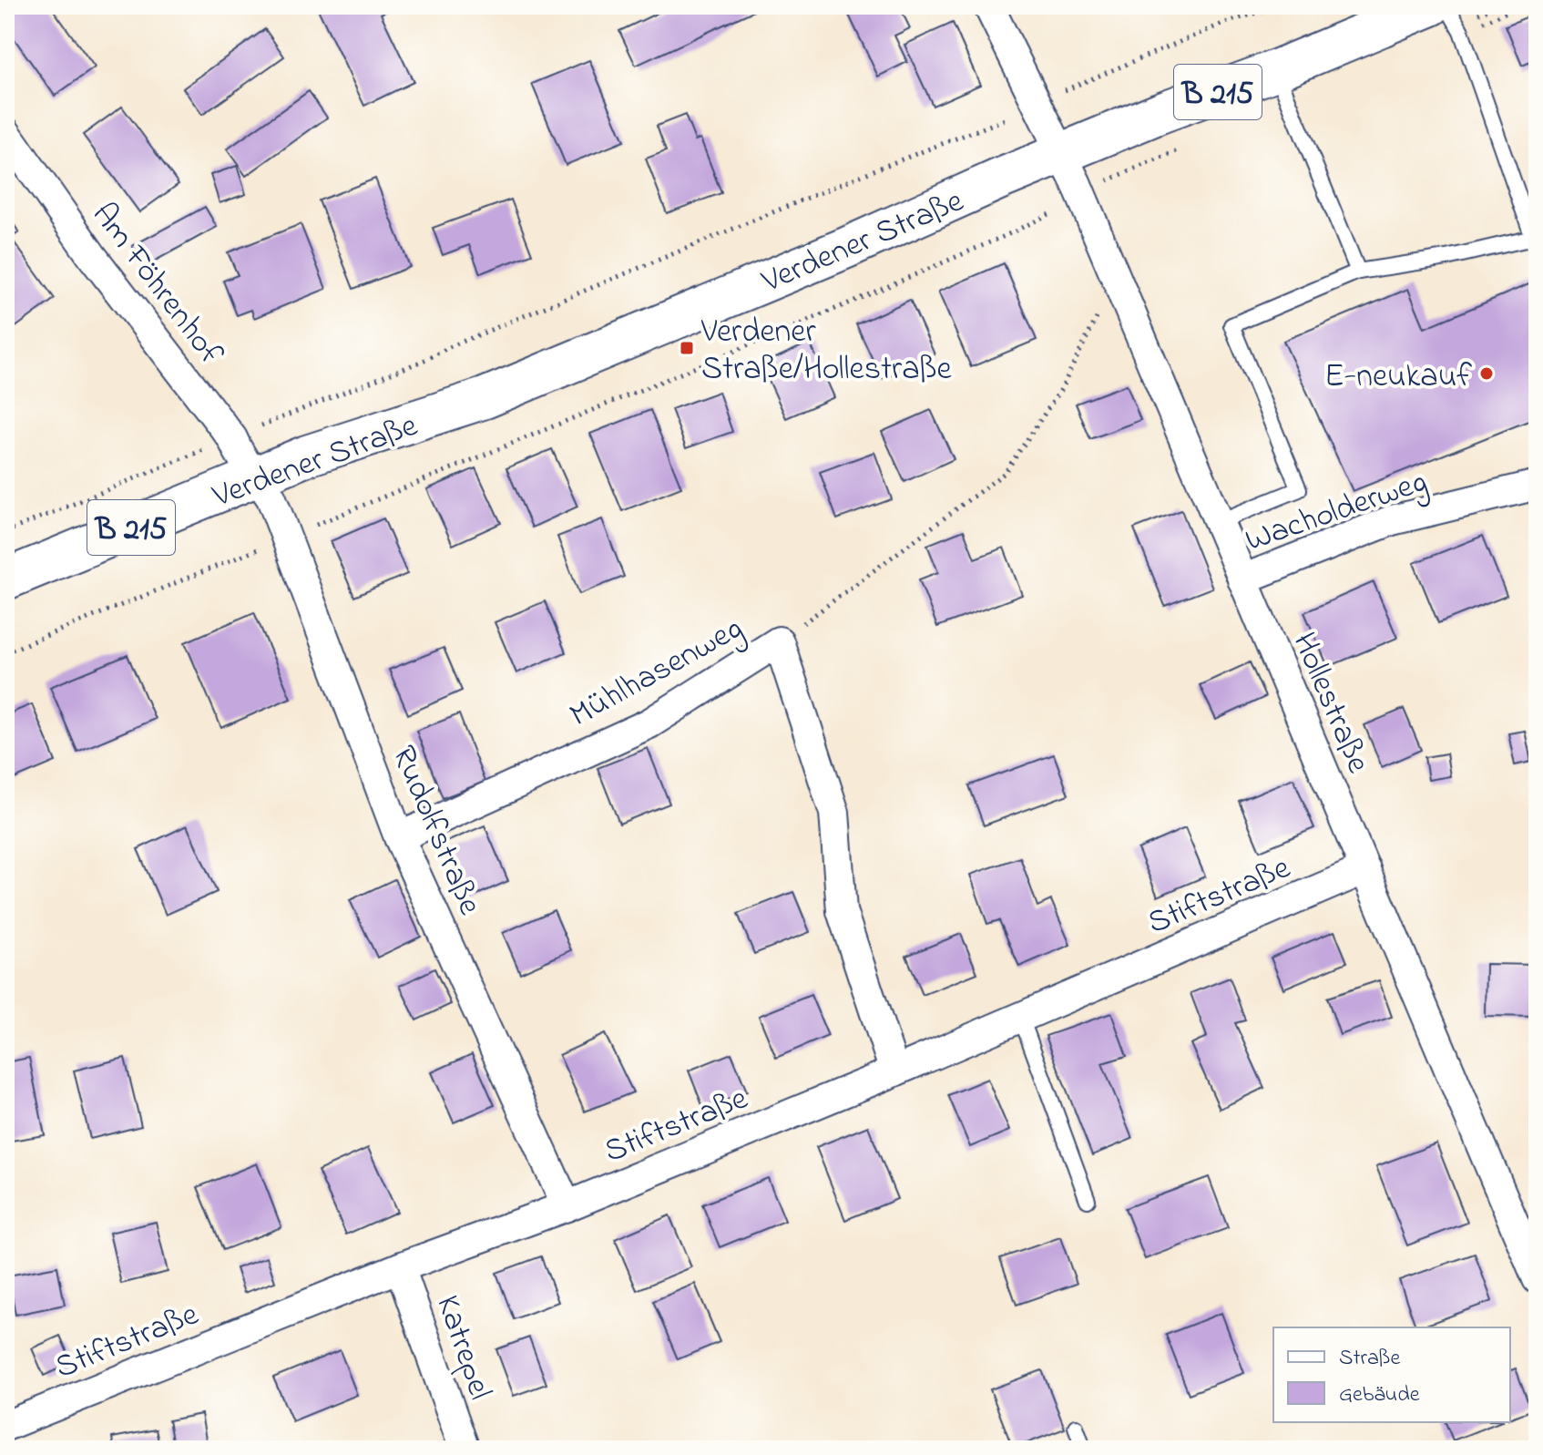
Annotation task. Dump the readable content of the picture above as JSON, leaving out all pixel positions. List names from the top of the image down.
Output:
{
  "streets": {
    "main road": ["B 215", "Verdener Straße"],
    "street": [
      "Am Föhrenhof",
      "Wacholderweg",
      "Mühlhasenweg",
      "Hollestraße",
      "Rudolfstraße",
      "Stiftstraße",
      "Katrepel"
    ]
  },
  "crossings": [
    ["Verdener Straße", "Am Föhrenhof"],
    ["Verdener Straße", "Hollestraße"],
    ["Verdener Straße", "Rudolfstraße"],
    ["Am Föhrenhof", "Rudolfstraße"],
    ["Wacholderweg", "Hollestraße"],
    ["Mühlhasenweg", "Rudolfstraße"],
    ["Mühlhasenweg", "Stiftstraße"],
    ["Hollestraße", "Stiftstraße"],
    ["Rudolfstraße", "Stiftstraße"],
    ["Stiftstraße", "Katrepel"]
  ],
  "places": {
    "transit": ["Verdener Straße/Hollestraße"],
    "other": ["E-neukauf"]
  },
  "legend": ["Straße", "Gebäude"]
}
